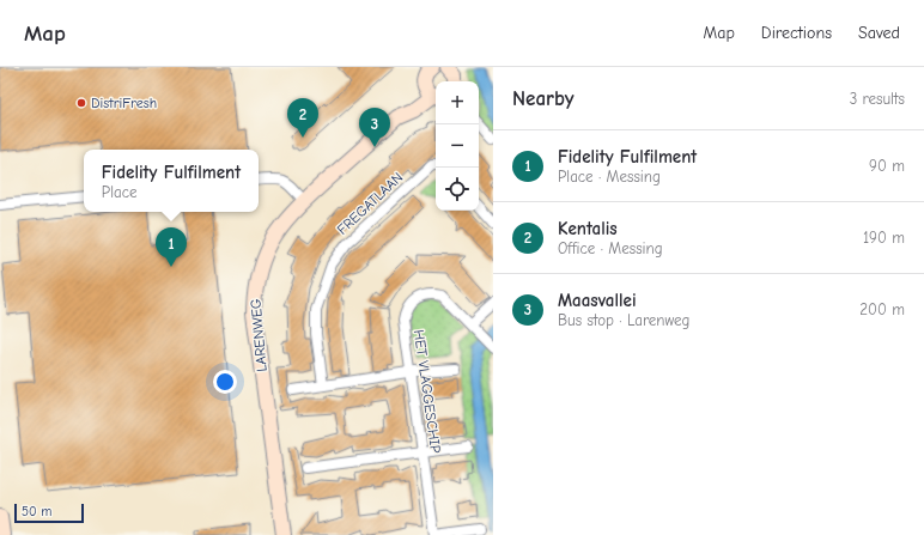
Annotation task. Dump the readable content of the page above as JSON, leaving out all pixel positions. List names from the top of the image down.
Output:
{
  "streets": {
    "street": ["FREGATLAAN", "LARENWEG", "HET VLAGGESCHIP"]
  },
  "places": ["DistriFresh"],
  "scale_bar": "50 m",
  "page": {
    "header": "Map",
    "nav": ["Map", "Directions", "Saved"],
    "heading": ["Nearby", "3 results"],
    "map_buttons": ["+", "−"],
    "pins": ["2", "3", "1"],
    "list": [
      {
        "mark": "1",
        "name": "Fidelity Fulfilment",
        "note": "Place · Messing",
        "value": "90 m"
      },
      {
        "mark": "2",
        "name": "Kentalis",
        "note": "Office · Messing",
        "value": "190 m"
      },
      {
        "mark": "3",
        "name": "Maasvallei",
        "note": "Bus stop · Larenweg",
        "value": "200 m"
      }
    ],
    "popup": ["Fidelity Fulfilment", "Place"],
    "scale": "50 m"
  }
}
